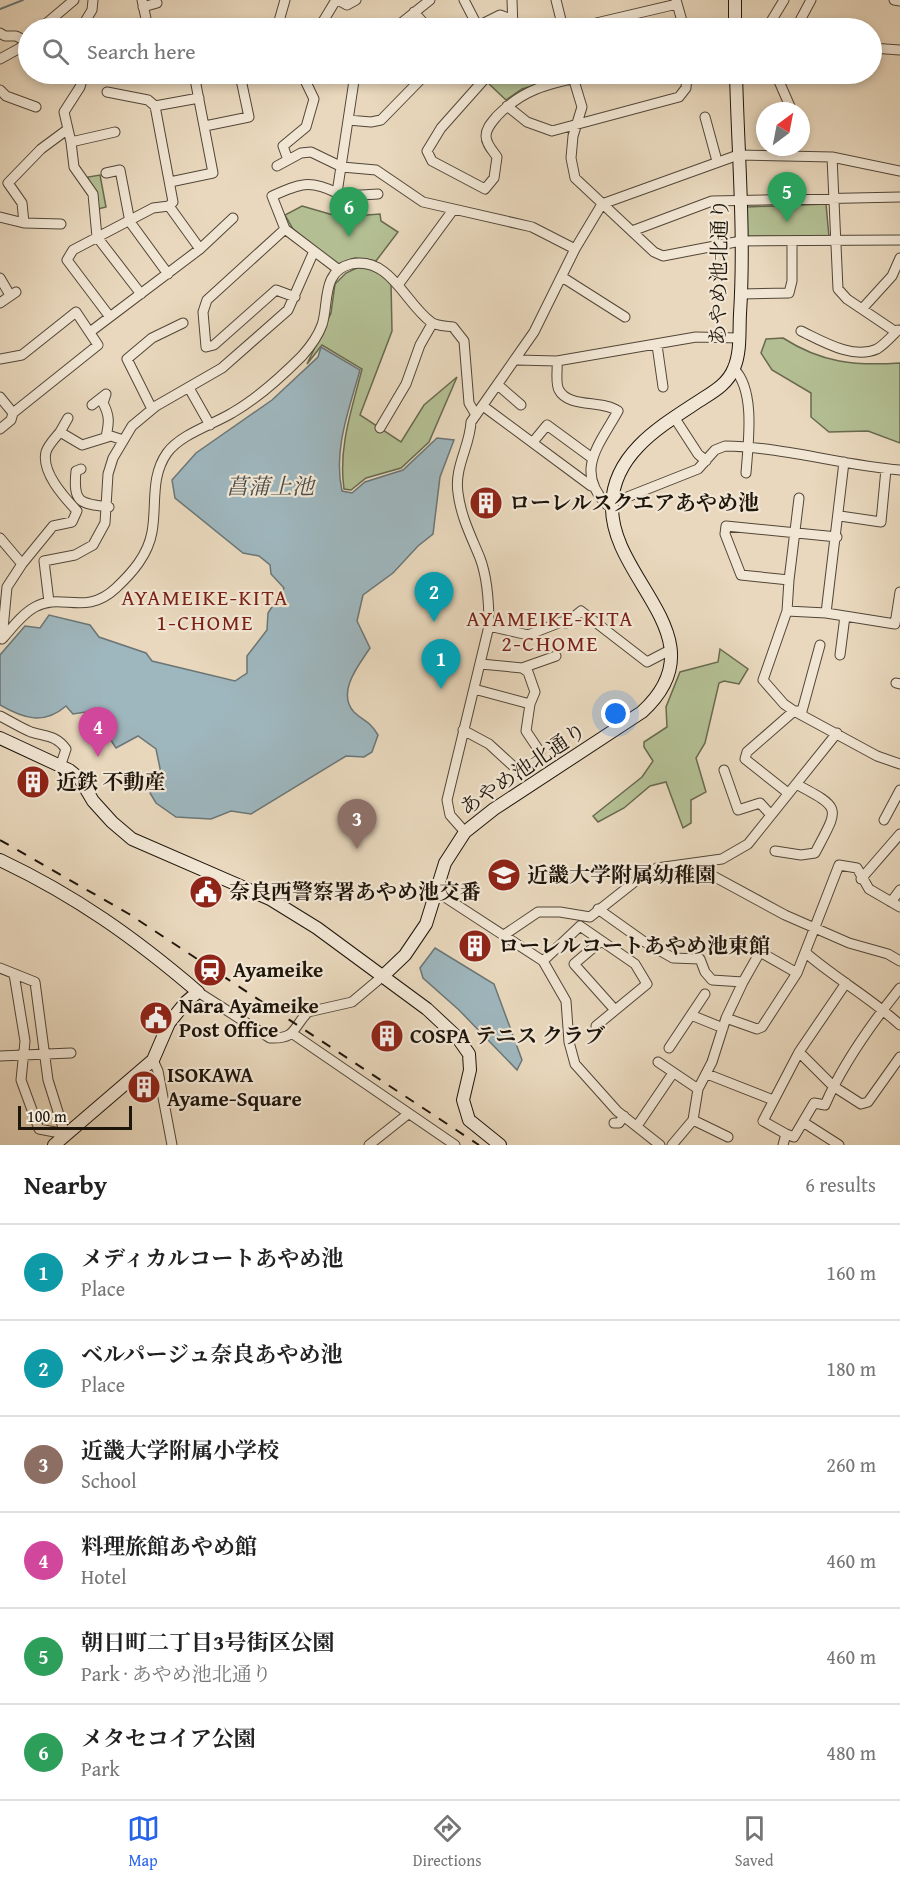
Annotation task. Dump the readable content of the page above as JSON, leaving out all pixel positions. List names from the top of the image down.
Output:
{
  "streets": {
    "street": ["あやめ池北通り"]
  },
  "districts": ["AYAMEIKE-KITA 1-CHOME", "AYAMEIKE-KITA 2-CHOME"],
  "water": ["菖蒲上池"],
  "places": {
    "building": [
      "ローレルスクエアあやめ池",
      "近鉄 不動産",
      "ローレルコートあやめ池東館",
      "COSPA テニス クラブ",
      "ISOKAWA Ayame-Square"
    ],
    "school or university": ["近畿大学附属幼稚園"],
    "public building": ["奈良西警察署あやめ池交番", "Nara Ayameike Post Office"],
    "station": ["Ayameike"]
  },
  "scale_bar": "100 m",
  "north": "top right",
  "page": {
    "search": "Search here",
    "pins": [
      "5",
      "6",
      "2",
      "1",
      "4",
      "3"
    ],
    "scale": "100 m",
    "heading": ["Nearby", "6 results"],
    "list": [
      {
        "mark": "1",
        "name": "メディカルコートあやめ池",
        "note": "Place",
        "value": "160 m"
      },
      {
        "mark": "2",
        "name": "ベルパージュ奈良あやめ池",
        "note": "Place",
        "value": "180 m"
      },
      {
        "mark": "3",
        "name": "近畿大学附属小学校",
        "note": "School",
        "value": "260 m"
      },
      {
        "mark": "4",
        "name": "料理旅館あやめ館",
        "note": "Hotel",
        "value": "460 m"
      },
      {
        "mark": "5",
        "name": "朝日町二丁目3号街区公園",
        "note": "Park · あやめ池北通り",
        "value": "460 m"
      },
      {
        "mark": "6",
        "name": "メタセコイア公園",
        "note": "Park",
        "value": "480 m"
      }
    ],
    "nav": ["Map", "Directions", "Saved"]
  }
}
